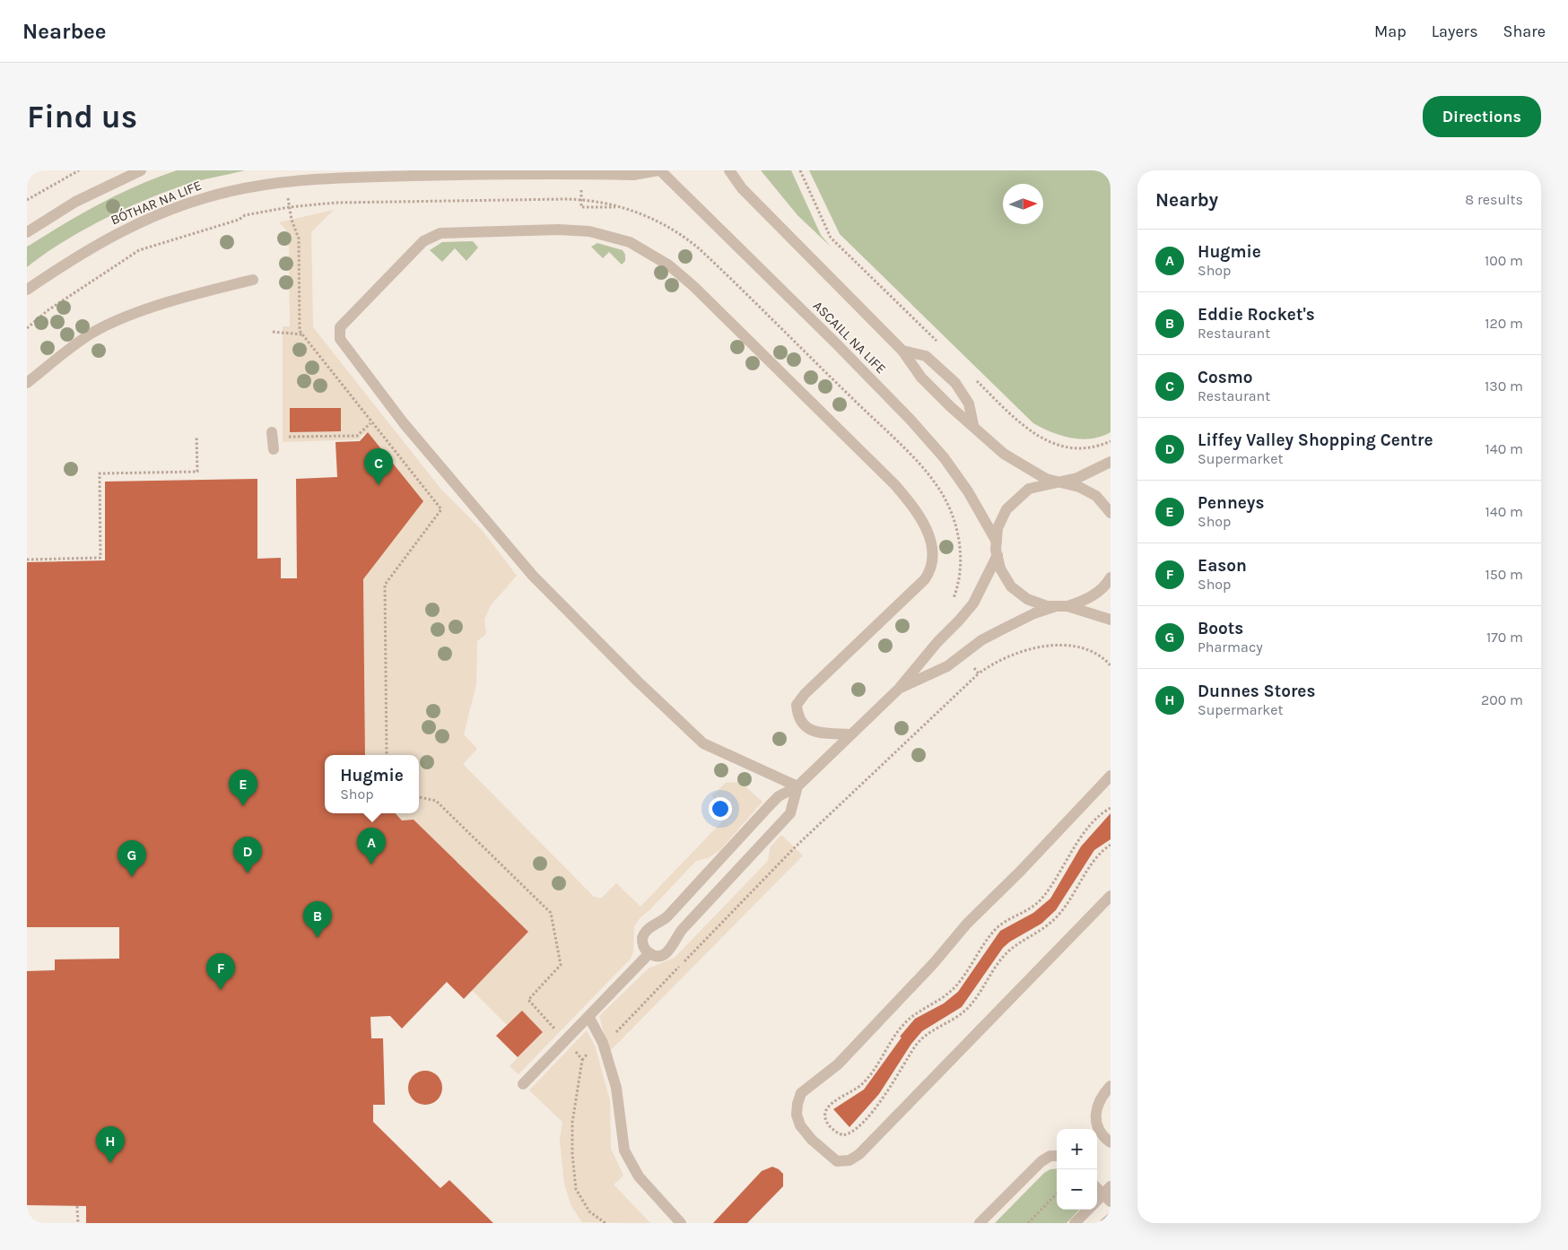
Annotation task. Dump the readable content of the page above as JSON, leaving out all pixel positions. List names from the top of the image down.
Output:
{
  "streets": {
    "street": ["BÓTHAR NA LIFE", "ASCAILL NA LIFE"]
  },
  "crossings": [
    ["BÓTHAR NA LIFE", "ASCAILL NA LIFE"]
  ],
  "north": "right",
  "page": {
    "header": "Nearbee",
    "nav": ["Map", "Layers", "Share"],
    "buttons": "Directions",
    "title": "Find us",
    "heading": ["Nearby", "8 results"],
    "list": [
      {
        "mark": "A",
        "name": "Hugmie",
        "note": "Shop",
        "value": "100 m"
      },
      {
        "mark": "B",
        "name": "Eddie Rocket's",
        "note": "Restaurant",
        "value": "120 m"
      },
      {
        "mark": "C",
        "name": "Cosmo",
        "note": "Restaurant",
        "value": "130 m"
      },
      {
        "mark": "D",
        "name": "Liffey Valley Shopping Centre",
        "note": "Supermarket",
        "value": "140 m"
      },
      {
        "mark": "E",
        "name": "Penneys",
        "note": "Shop",
        "value": "140 m"
      },
      {
        "mark": "F",
        "name": "Eason",
        "note": "Shop",
        "value": "150 m"
      },
      {
        "mark": "G",
        "name": "Boots",
        "note": "Pharmacy",
        "value": "170 m"
      },
      {
        "mark": "H",
        "name": "Dunnes Stores",
        "note": "Supermarket",
        "value": "200 m"
      }
    ],
    "pins": [
      "C",
      "E",
      "A",
      "D",
      "G",
      "B",
      "F",
      "H"
    ],
    "popup": ["Hugmie", "Shop"],
    "map_buttons": ["+", "−"]
  }
}
